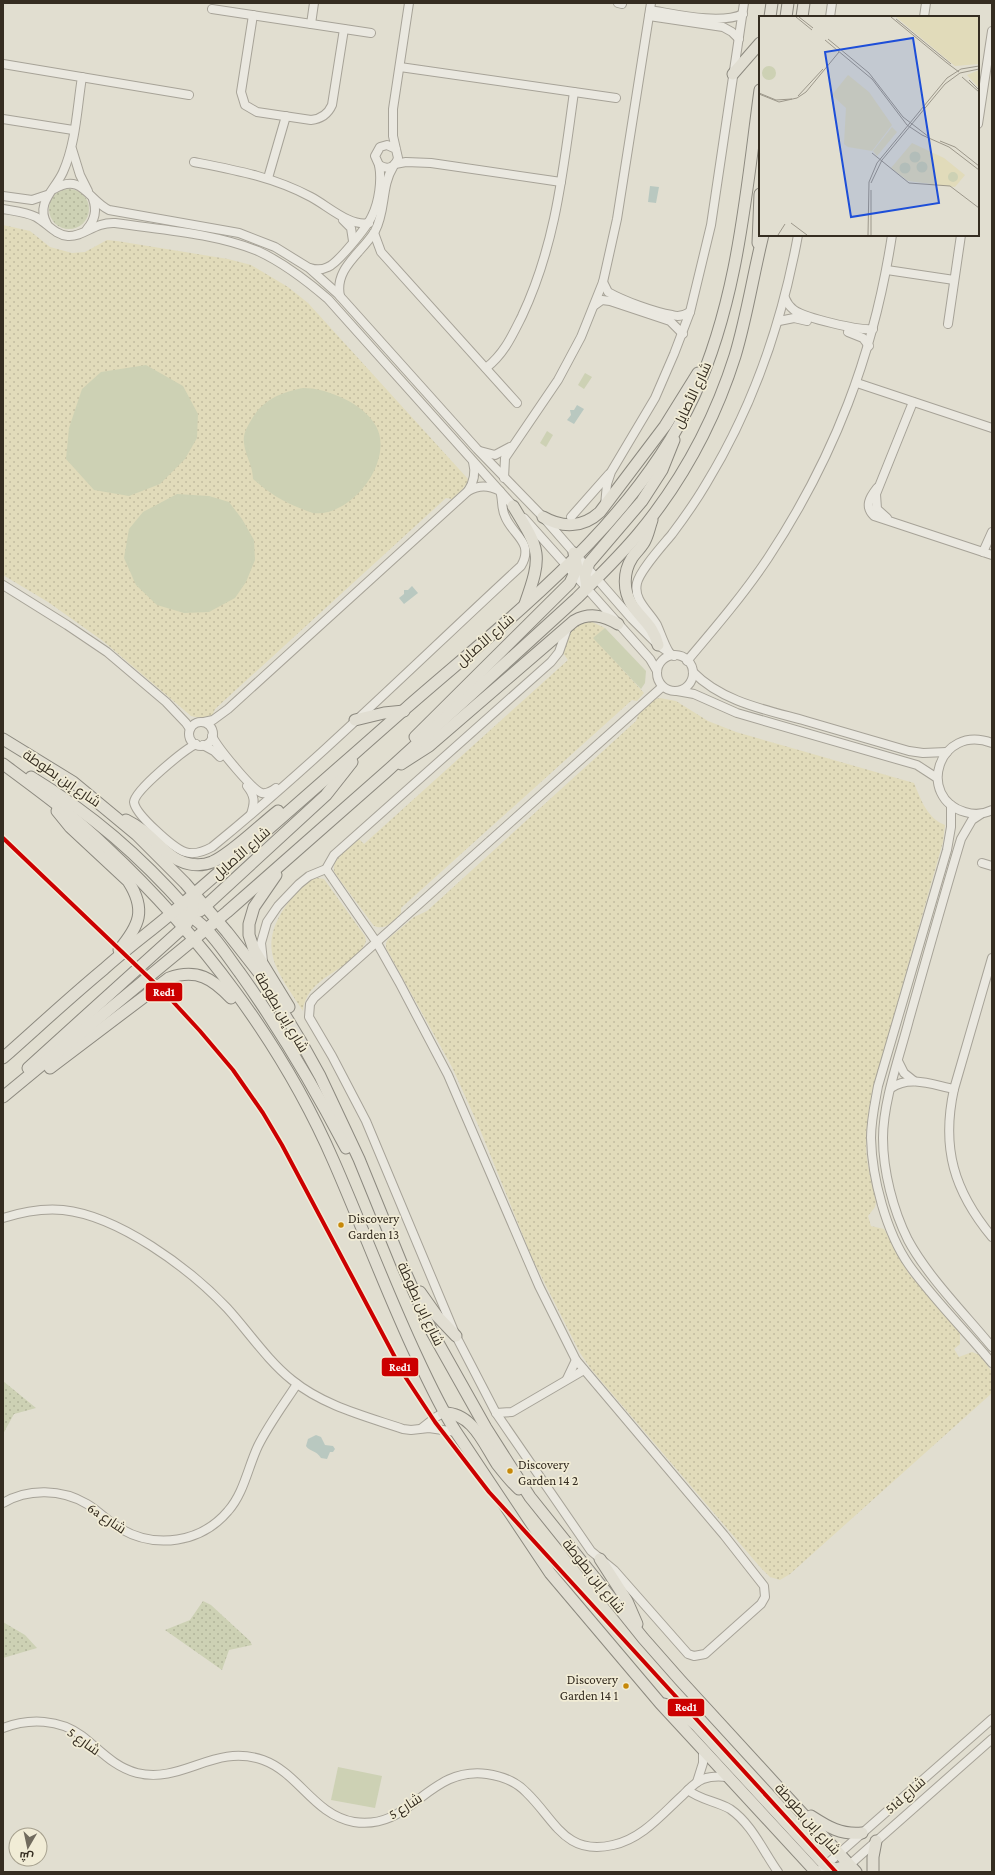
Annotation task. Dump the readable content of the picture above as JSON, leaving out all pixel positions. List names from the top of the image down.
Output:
{
  "streets": {
    "main road": ["شارع الأصايل", "شارع إبن بطوطة"],
    "street": ["6a شارع", "شارع 5", "51d شارع"]
  },
  "crossings": [
    ["شارع الأصايل", "شارع إبن بطوطة"],
    ["شارع إبن بطوطة", "شارع 5"],
    ["شارع إبن بطوطة", "51d شارع"]
  ],
  "places": ["Discovery Garden 13", "Discovery Garden 14 2", "Discovery Garden 14 1"],
  "lines": ["transit line Red1"],
  "north": "bottom"
}
